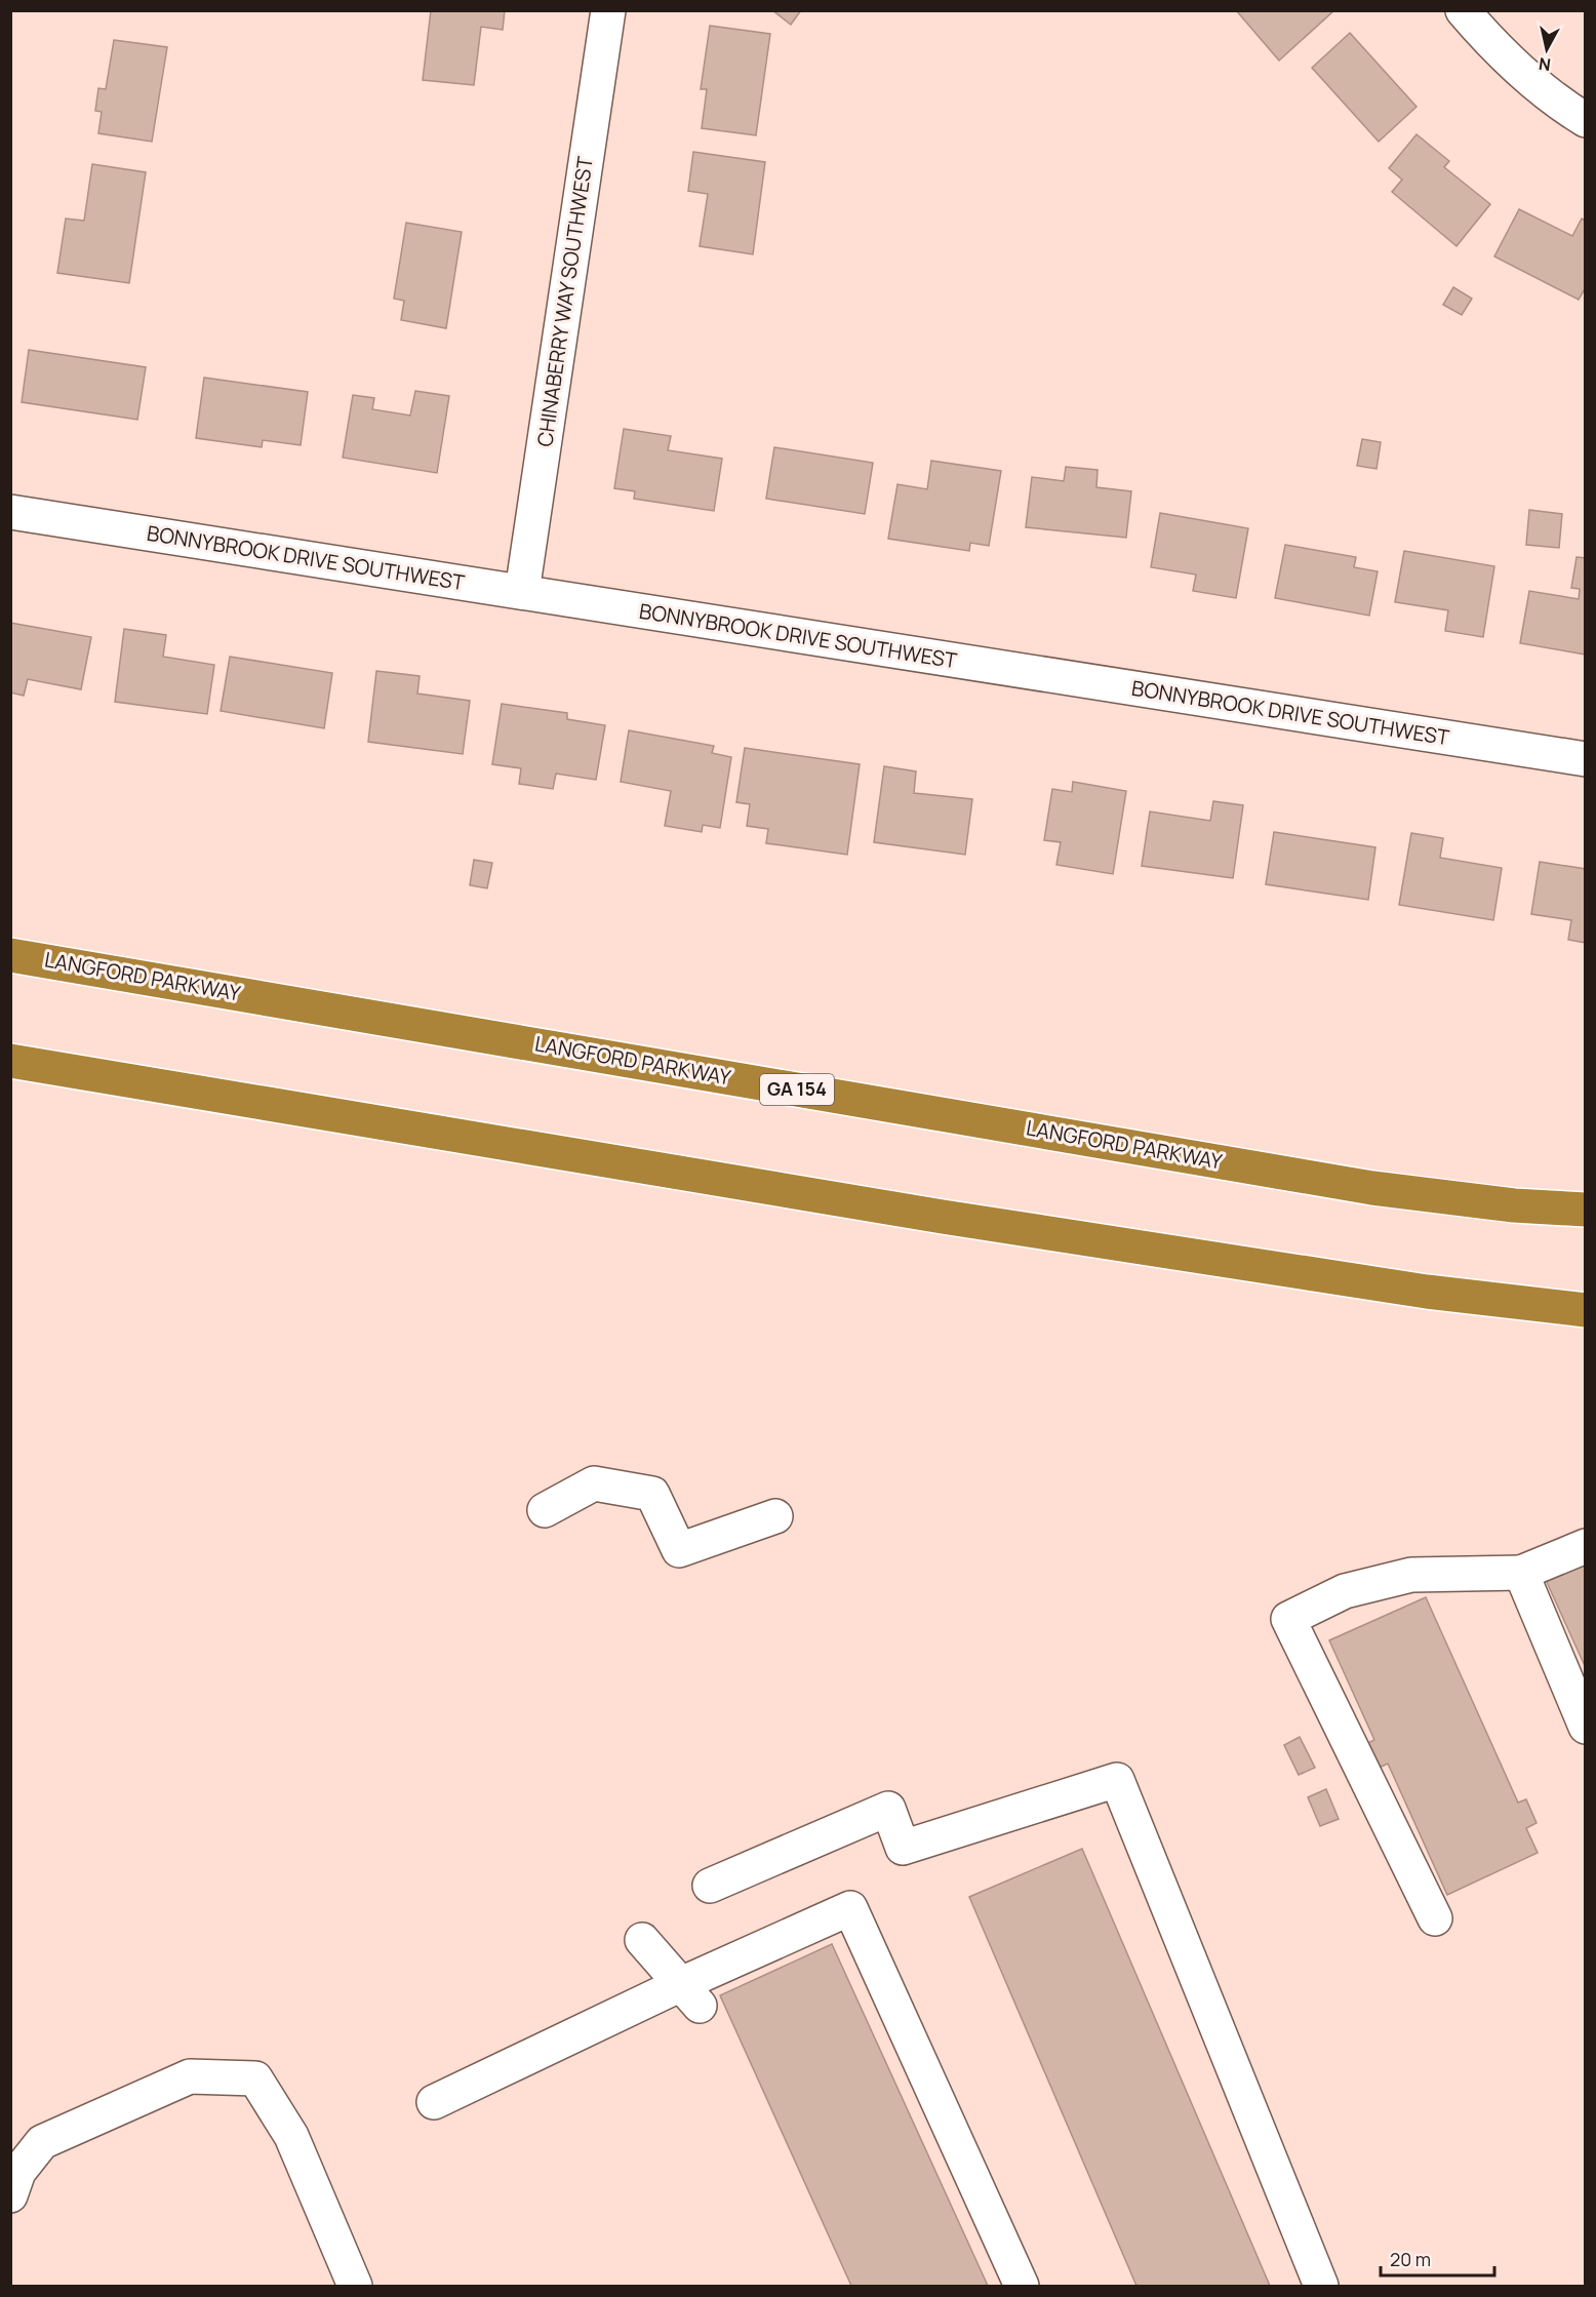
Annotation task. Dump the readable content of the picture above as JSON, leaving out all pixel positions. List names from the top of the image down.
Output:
{
  "streets": {
    "highway": ["LANGFORD PARKWAY", "GA 154"],
    "street": ["CHINABERRY WAY SOUTHWEST", "BONNYBROOK DRIVE SOUTHWEST"]
  },
  "crossings": [
    ["CHINABERRY WAY SOUTHWEST", "BONNYBROOK DRIVE SOUTHWEST"]
  ],
  "scale_bar": "20 m",
  "north": "bottom"
}
